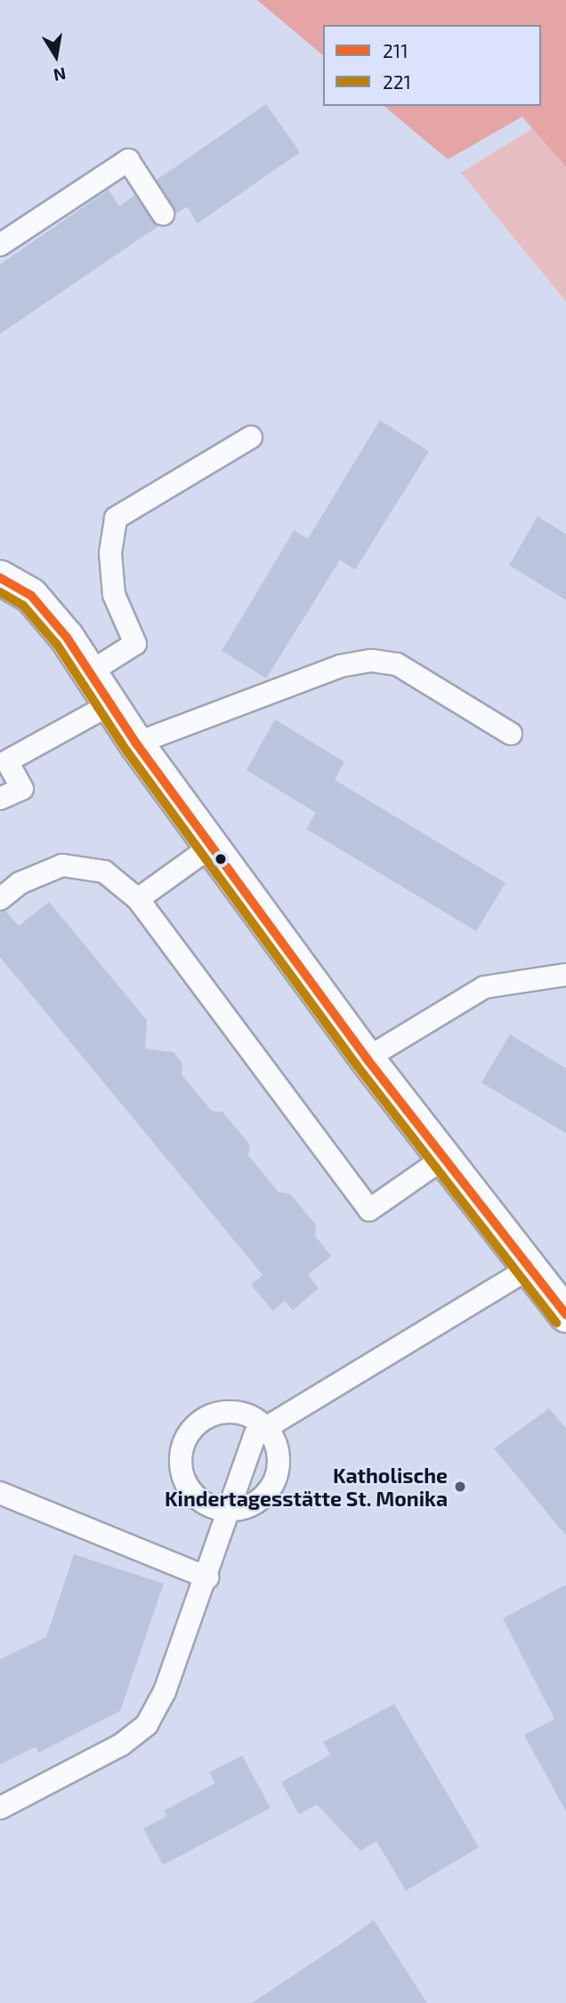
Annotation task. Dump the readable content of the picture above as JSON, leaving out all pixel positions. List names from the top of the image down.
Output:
{
  "places": ["Katholische Kindertagesstätte St. Monika"],
  "lines": ["transit line 211", "transit line 221"],
  "legend": ["211", "221"],
  "north": "bottom"
}
